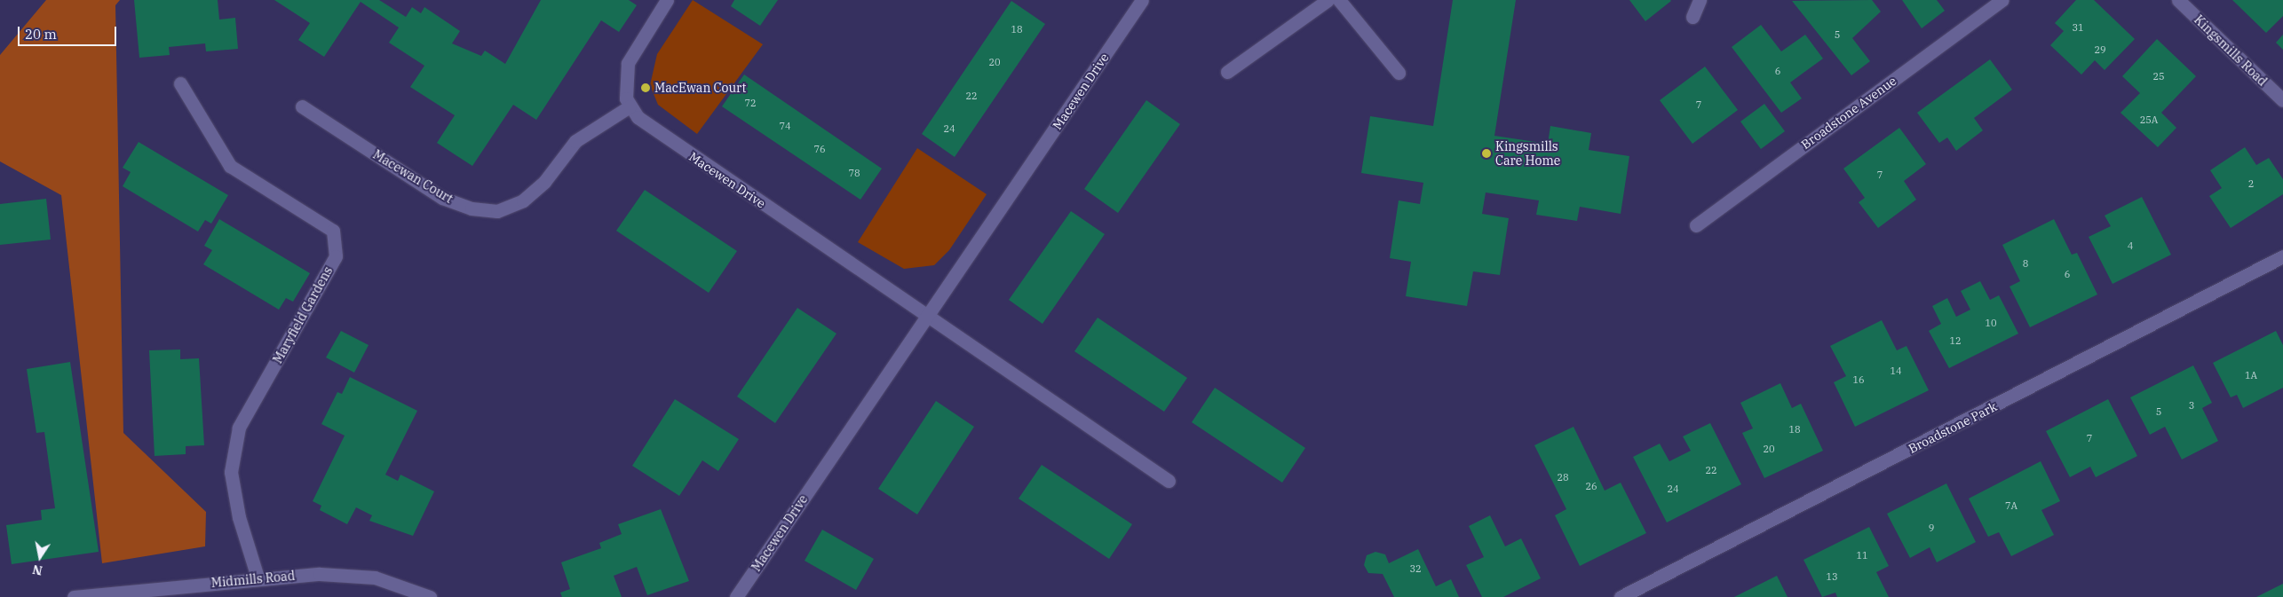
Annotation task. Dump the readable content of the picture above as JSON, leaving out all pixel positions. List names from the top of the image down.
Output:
{
  "streets": {
    "street": [
      "Kingsmills Road",
      "Macewen Drive",
      "Broadstone Avenue",
      "Macewan Court",
      "Maryfield Gardens",
      "Broadstone Park",
      "Midmills Road"
    ]
  },
  "crossings": [
    ["Macewen Drive", "Macewan Court"],
    ["Maryfield Gardens", "Midmills Road"]
  ],
  "places": ["MacEwan Court", "Kingsmills Care Home"],
  "house_numbers": [
    "31",
    "18",
    "5",
    "29",
    "20",
    "6",
    "25",
    "22",
    "72",
    "7",
    "25A",
    "74",
    "24",
    "76",
    "78",
    "7",
    "2",
    "4",
    "8",
    "6",
    "10",
    "12",
    "14",
    "1A",
    "16",
    "3",
    "5",
    "18",
    "7",
    "20",
    "22",
    "28",
    "26",
    "24",
    "7A",
    "9",
    "11",
    "32",
    "13"
  ],
  "scale_bar": "20 m",
  "north": "bottom"
}
